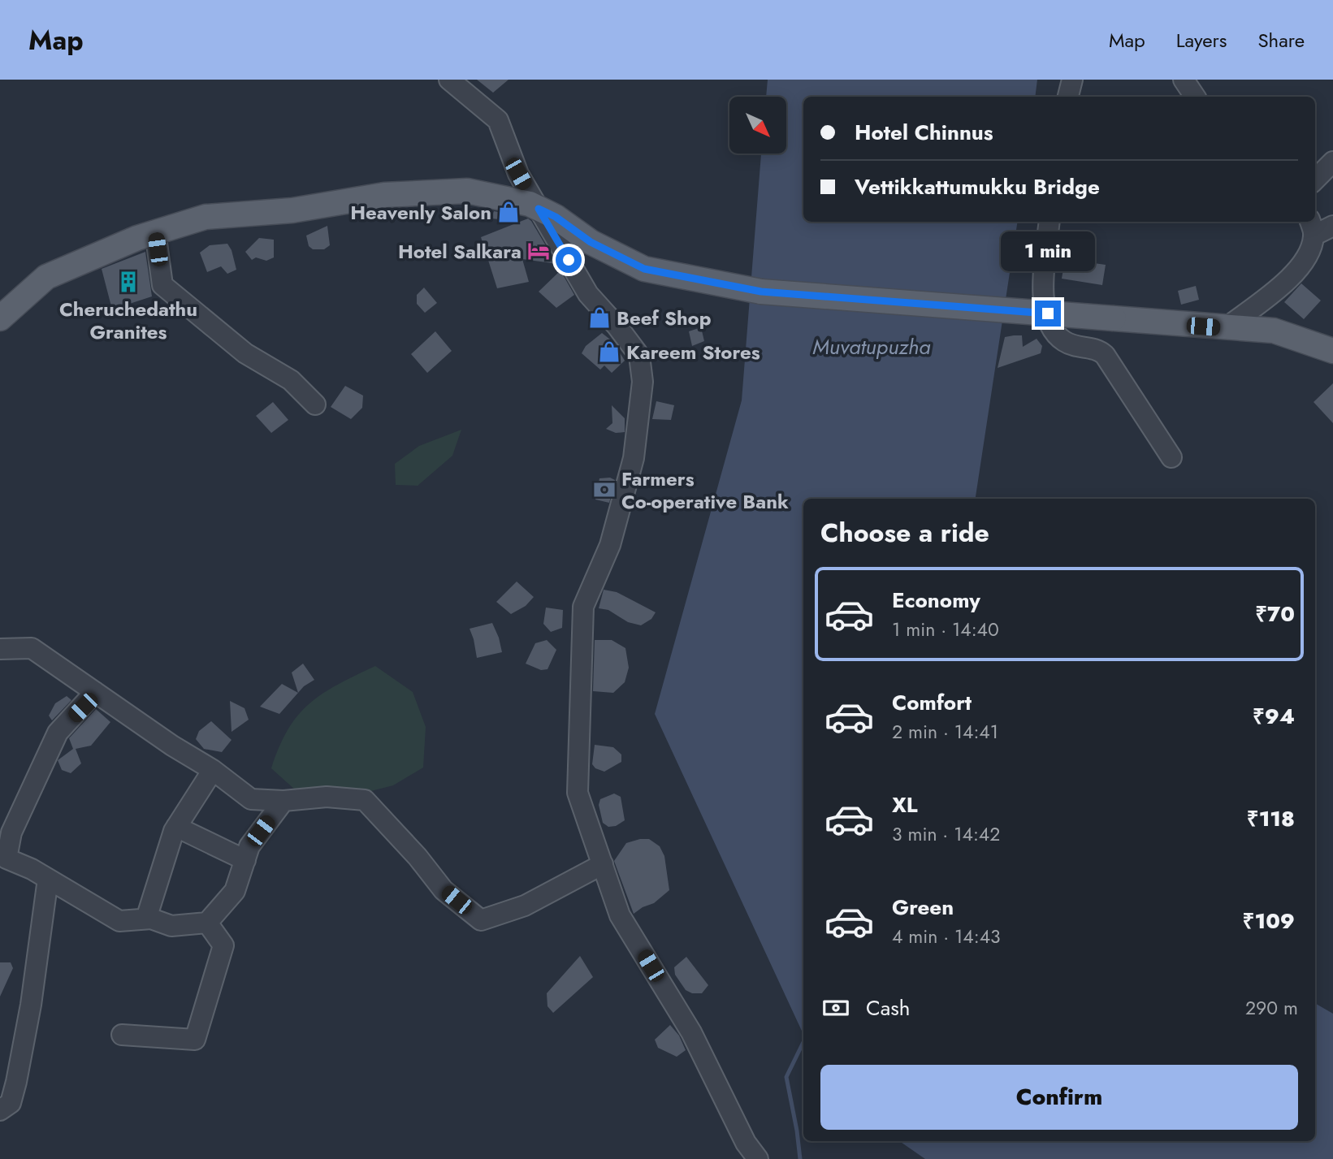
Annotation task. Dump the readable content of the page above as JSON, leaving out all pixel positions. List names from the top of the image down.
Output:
{
  "water": ["Muvatupuzha"],
  "places": {
    "shop": ["Heavenly Salon", "Beef Shop", "Kareem Stores"],
    "hotel": ["Hotel Salkara"],
    "building": ["Cheruchedathu Granites"],
    "bank": ["Farmers Co-operative Bank"]
  },
  "north": "bottom right",
  "page": {
    "header": "Map",
    "nav": ["Map", "Layers", "Share"],
    "banner": ["Hotel Chinnus", "Vettikkattumukku Bridge"],
    "bubble": "1 min",
    "heading": "Choose a ride",
    "list": [
      {
        "name": "Economy",
        "note": "1 min · 14:40",
        "value": "₹70"
      },
      {
        "name": "Comfort",
        "note": "2 min · 14:41",
        "value": "₹94"
      },
      {
        "name": "XL",
        "note": "3 min · 14:42",
        "value": "₹118"
      },
      {
        "name": "Green",
        "note": "4 min · 14:43",
        "value": "₹109"
      }
    ],
    "pay": ["Cash", "290 m"],
    "buttons": "Confirm"
  }
}
